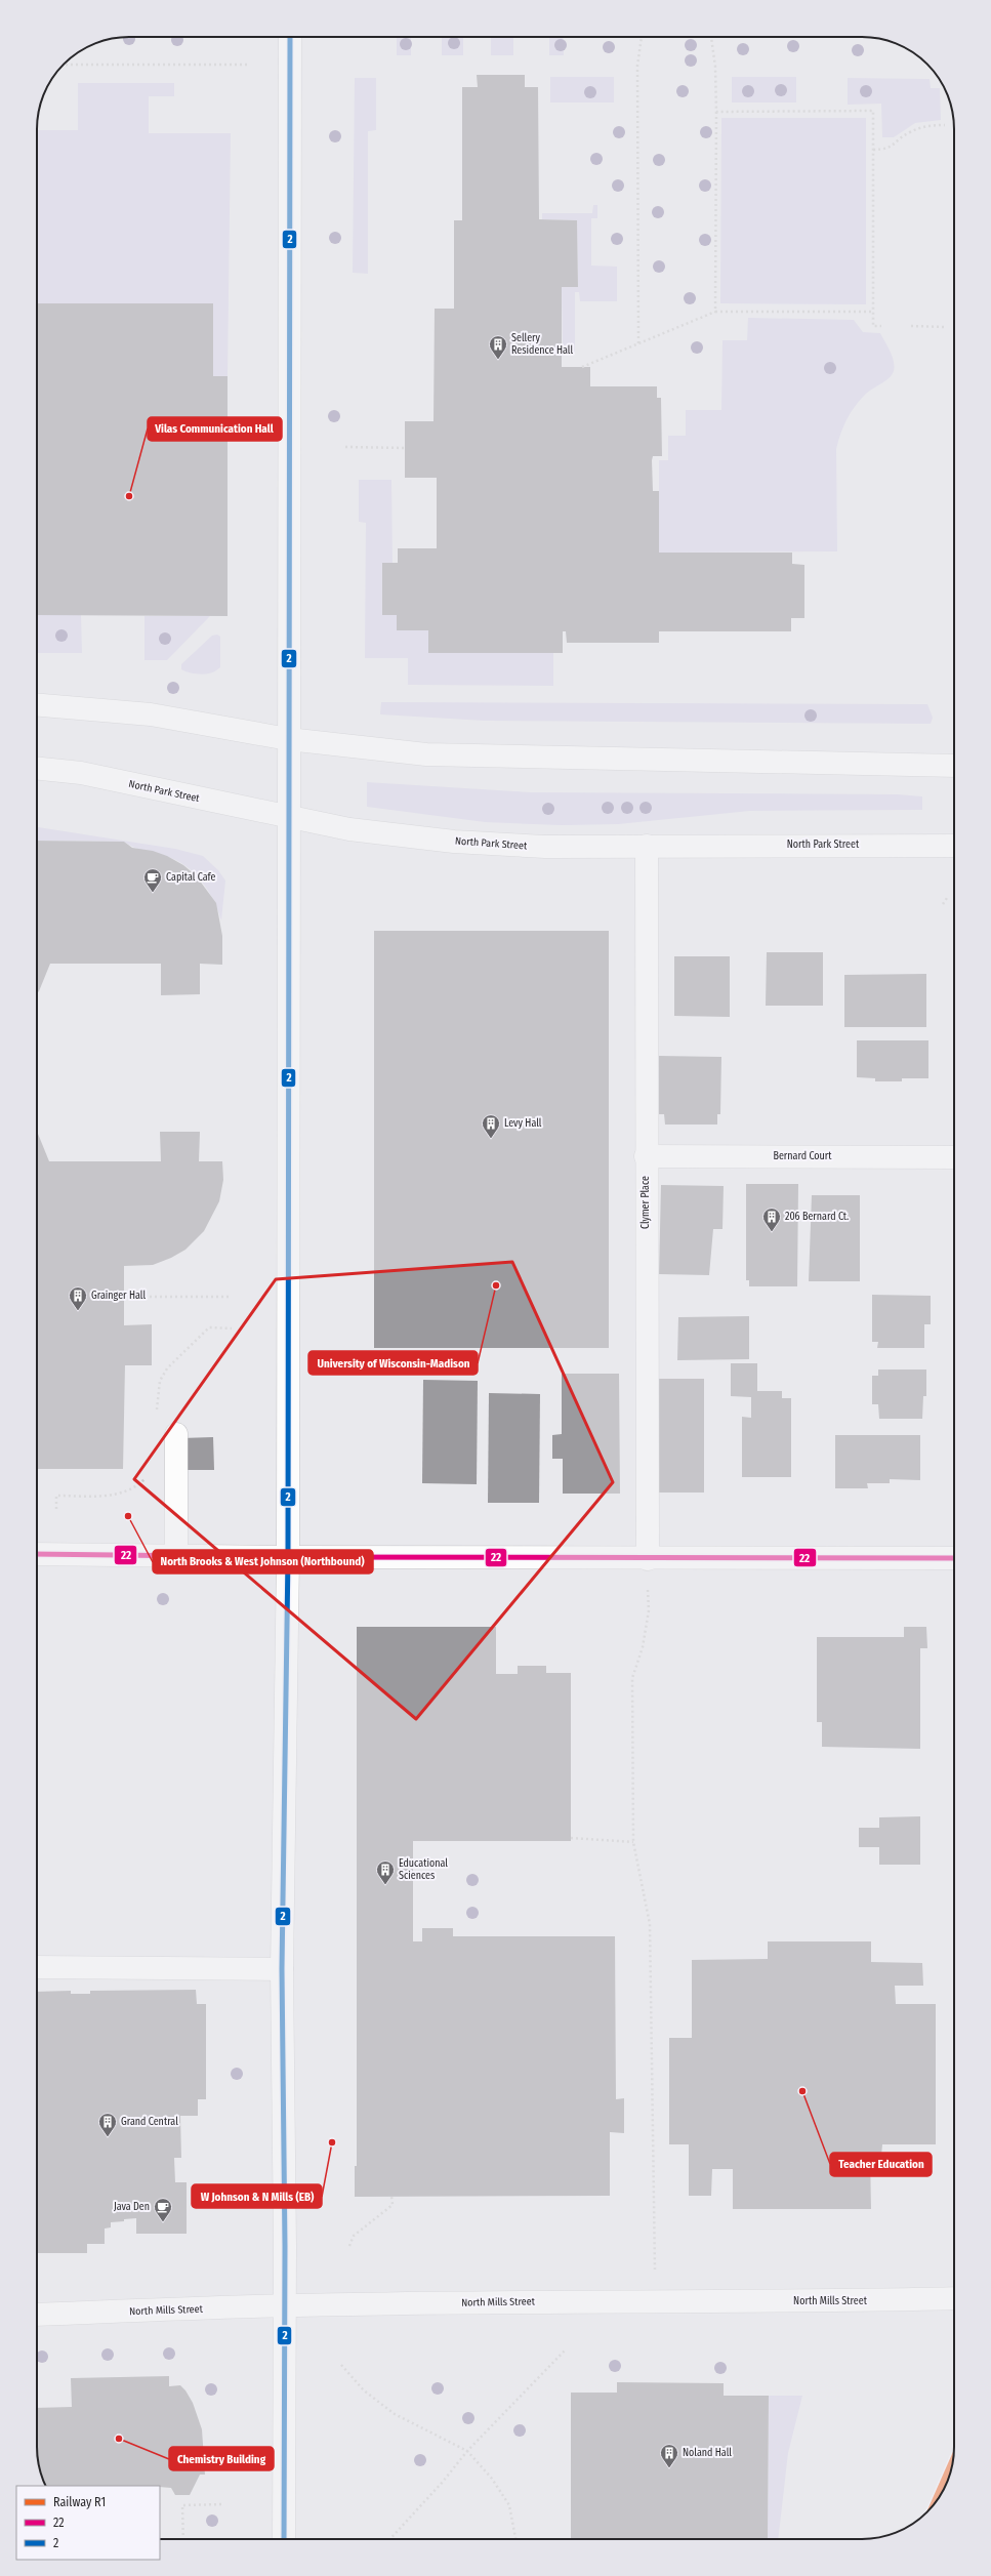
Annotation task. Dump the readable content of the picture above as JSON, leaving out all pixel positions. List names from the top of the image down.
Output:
{
  "streets": {
    "main road": [
      "North Park Street",
      "Bernard Court",
      "Clymer Place",
      "North Mills Street"
    ]
  },
  "crossings": [
    ["North Park Street", "Clymer Place"],
    ["Bernard Court", "Clymer Place"]
  ],
  "places": {
    "building": [
      "Sellery Residence Hall",
      "Levy Hall",
      "206 Bernard Ct.",
      "Grainger Hall",
      "Educational Sciences",
      "Grand Central",
      "Noland Hall"
    ],
    "other": [
      "Vilas Communication Hall",
      "University of Wisconsin-Madison",
      "North Brooks & West Johnson (Northbound)",
      "Teacher Education",
      "W Johnson & N Mills (EB)",
      "Chemistry Building"
    ],
    "cafe": ["Capital Cafe", "Java Den"]
  },
  "lines": ["transit line 2", "transit line 22", "rail line R1"],
  "legend": ["Railway R1", "22", "2"]
}
